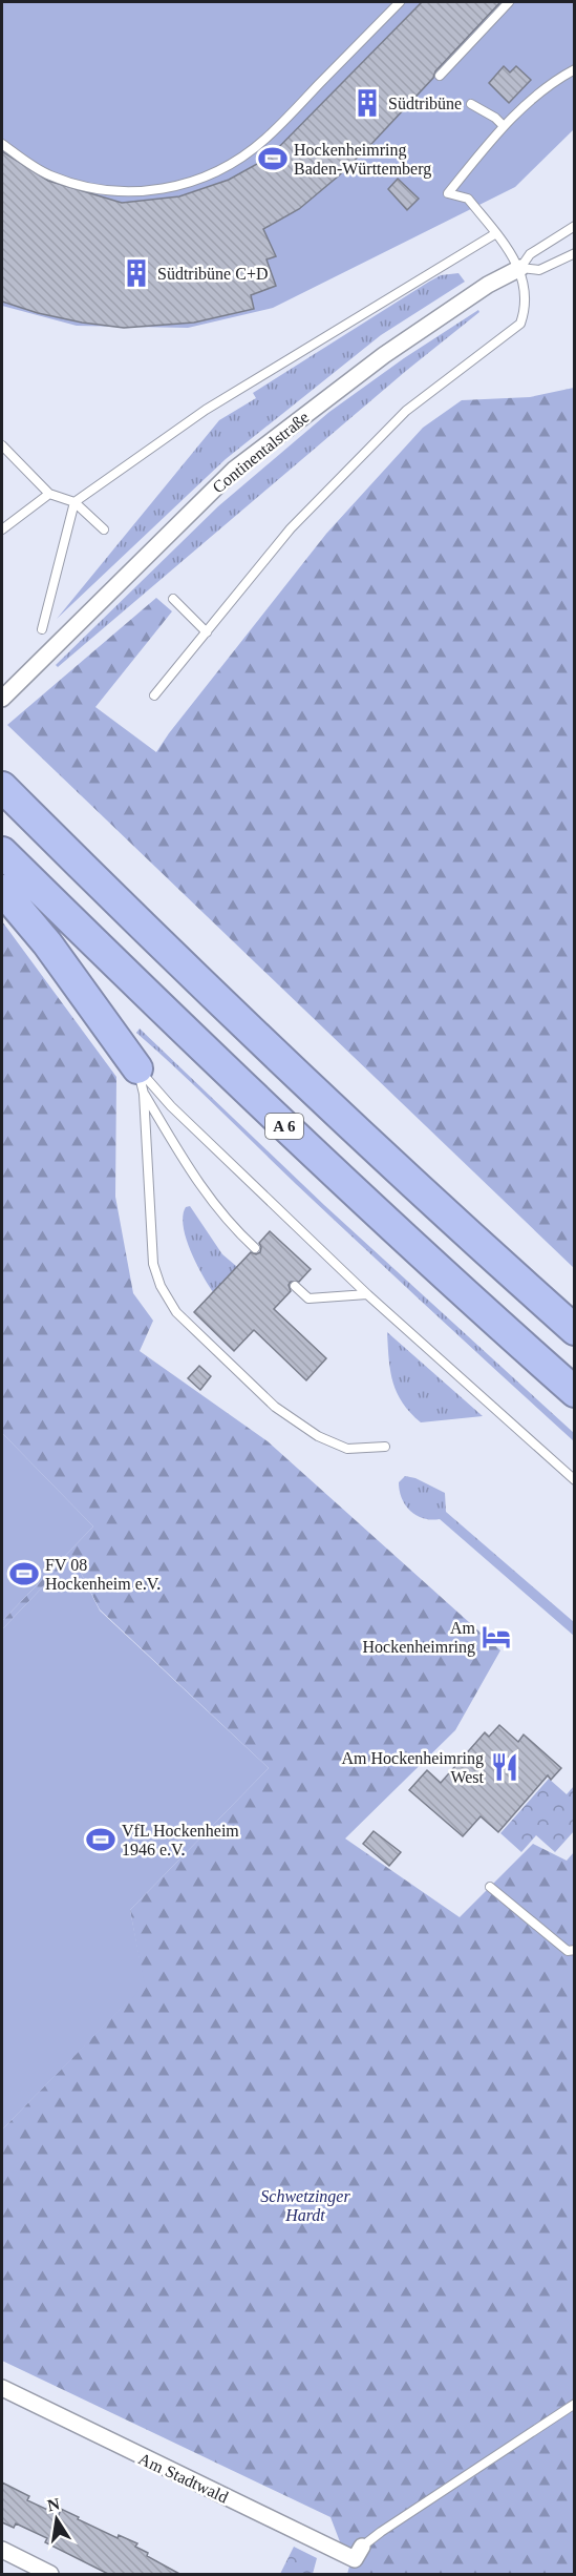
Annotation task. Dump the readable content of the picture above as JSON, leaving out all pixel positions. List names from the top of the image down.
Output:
{
  "streets": {
    "highway": ["A 6"],
    "street": ["Continentalstraße", "Am Stadtwald"]
  },
  "parks": ["Schwetzinger Hardt"],
  "places": {
    "building": ["Südtribüne", "Südtribüne C+D"],
    "sports": ["Hockenheimring Baden-Württemberg", "FV 08 Hockenheim e.V.", "VfL Hockenheim 1946 e.V."],
    "hotel": ["Am Hockenheimring"],
    "restaurant": ["Am Hockenheimring West"]
  },
  "north": "top"
}
